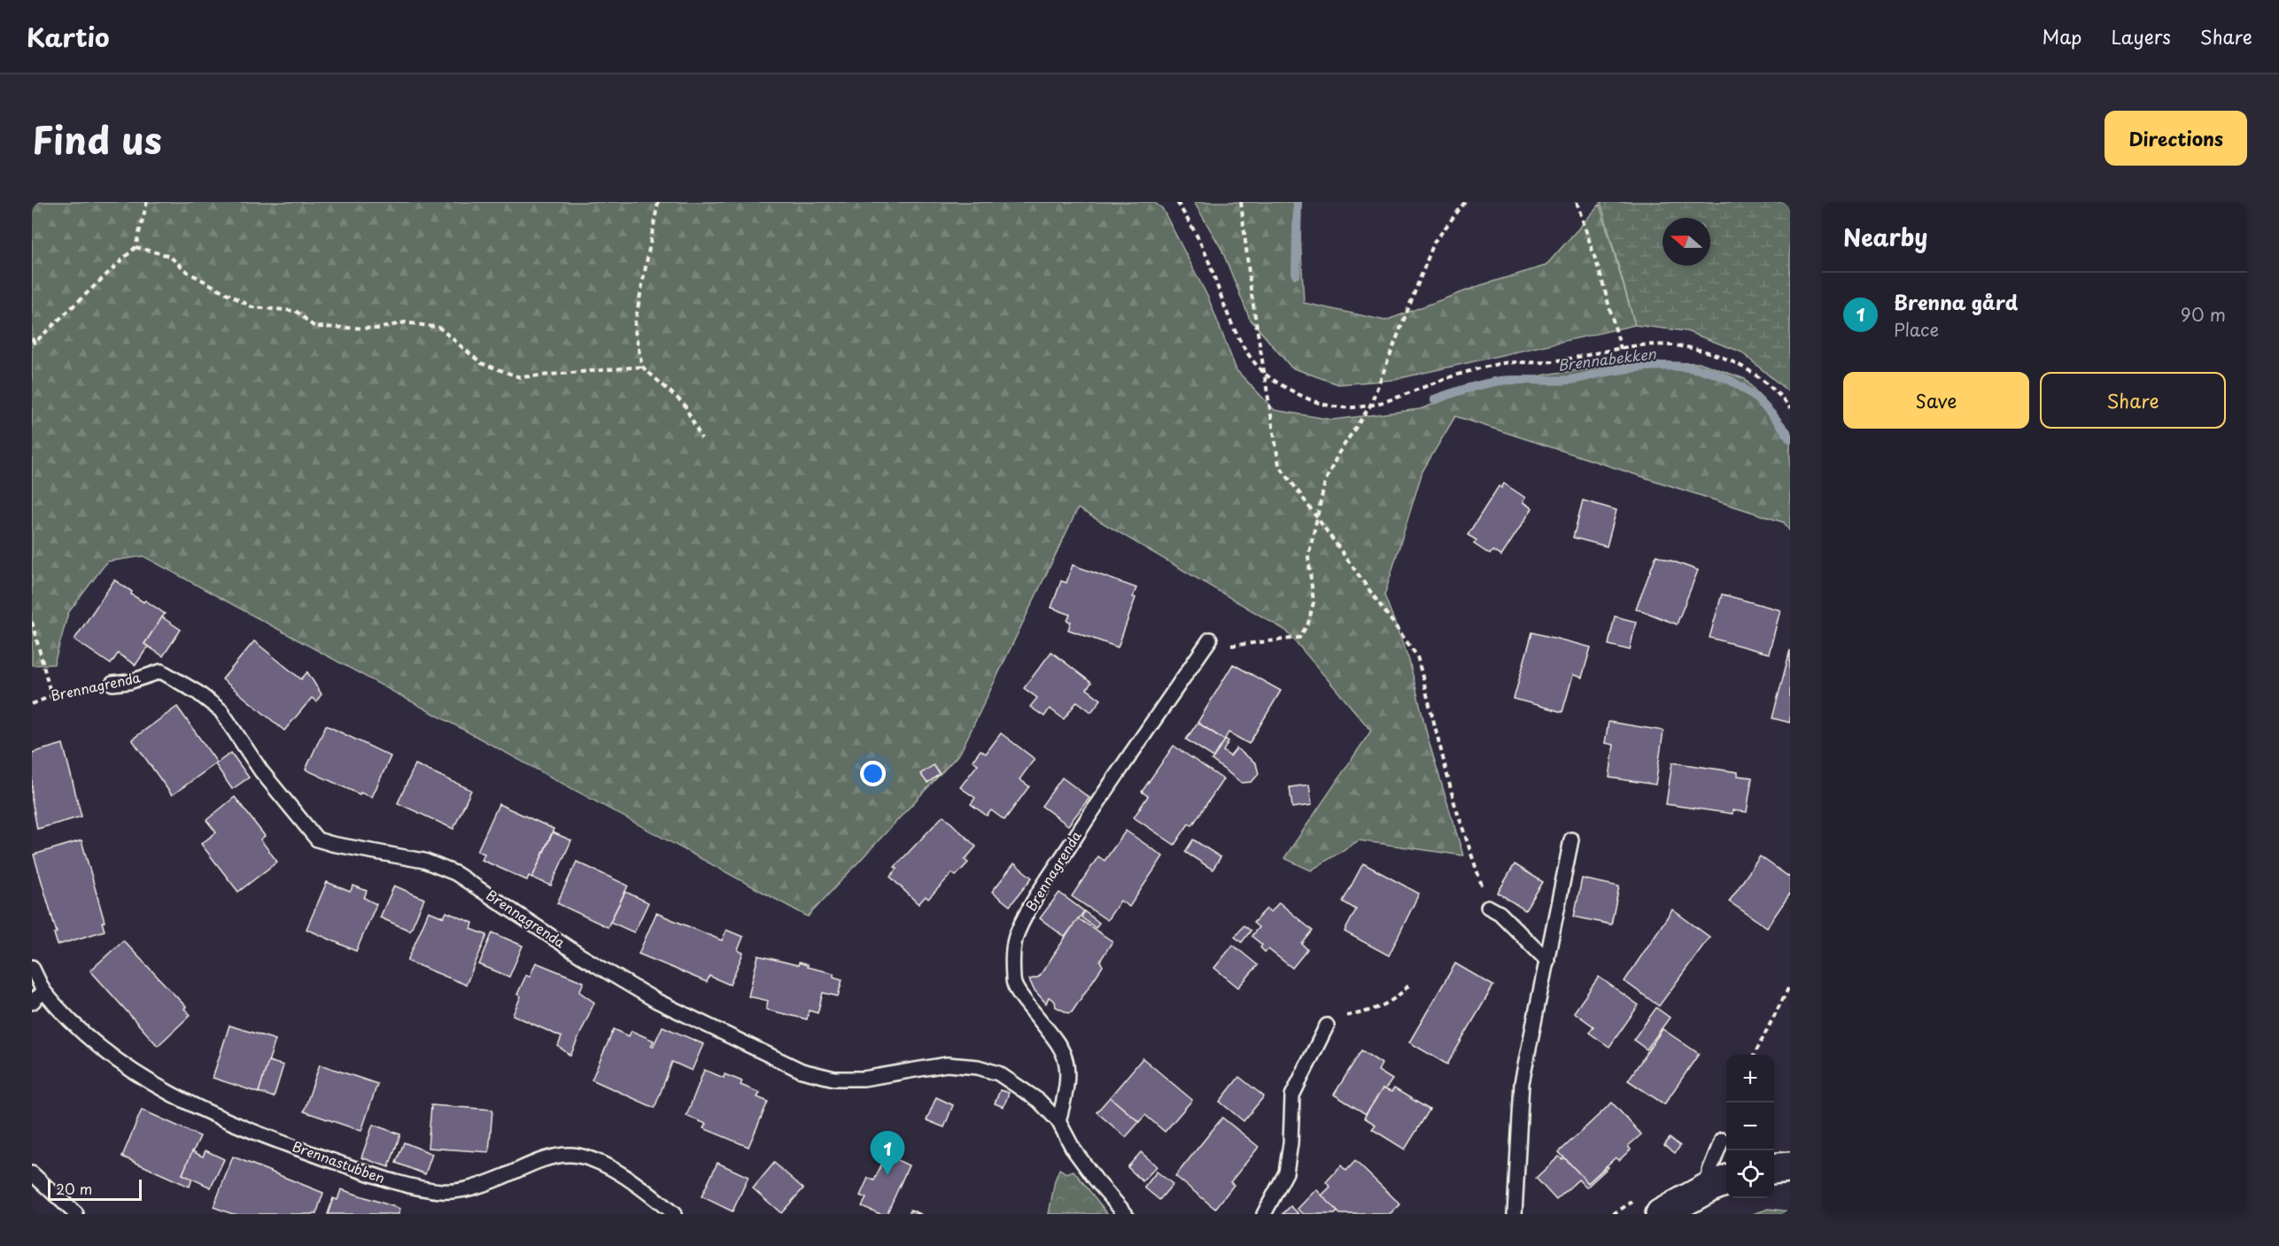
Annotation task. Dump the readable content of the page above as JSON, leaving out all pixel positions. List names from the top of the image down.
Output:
{
  "streets": {
    "lane": ["Brennagrenda", "Brennastubben"]
  },
  "water": ["Brennabekken"],
  "scale_bar": "20 m",
  "north": "left",
  "page": {
    "header": "Kartio",
    "nav": ["Map", "Layers", "Share"],
    "title": "Find us",
    "buttons": [
      "Directions",
      ["Save", "Share"]
    ],
    "heading": "Nearby",
    "list": [
      {
        "mark": "1",
        "name": "Brenna gård",
        "note": "Place",
        "value": "90 m"
      }
    ],
    "map_buttons": ["+", "−"],
    "pins": "1",
    "scale": "20 m"
  }
}
